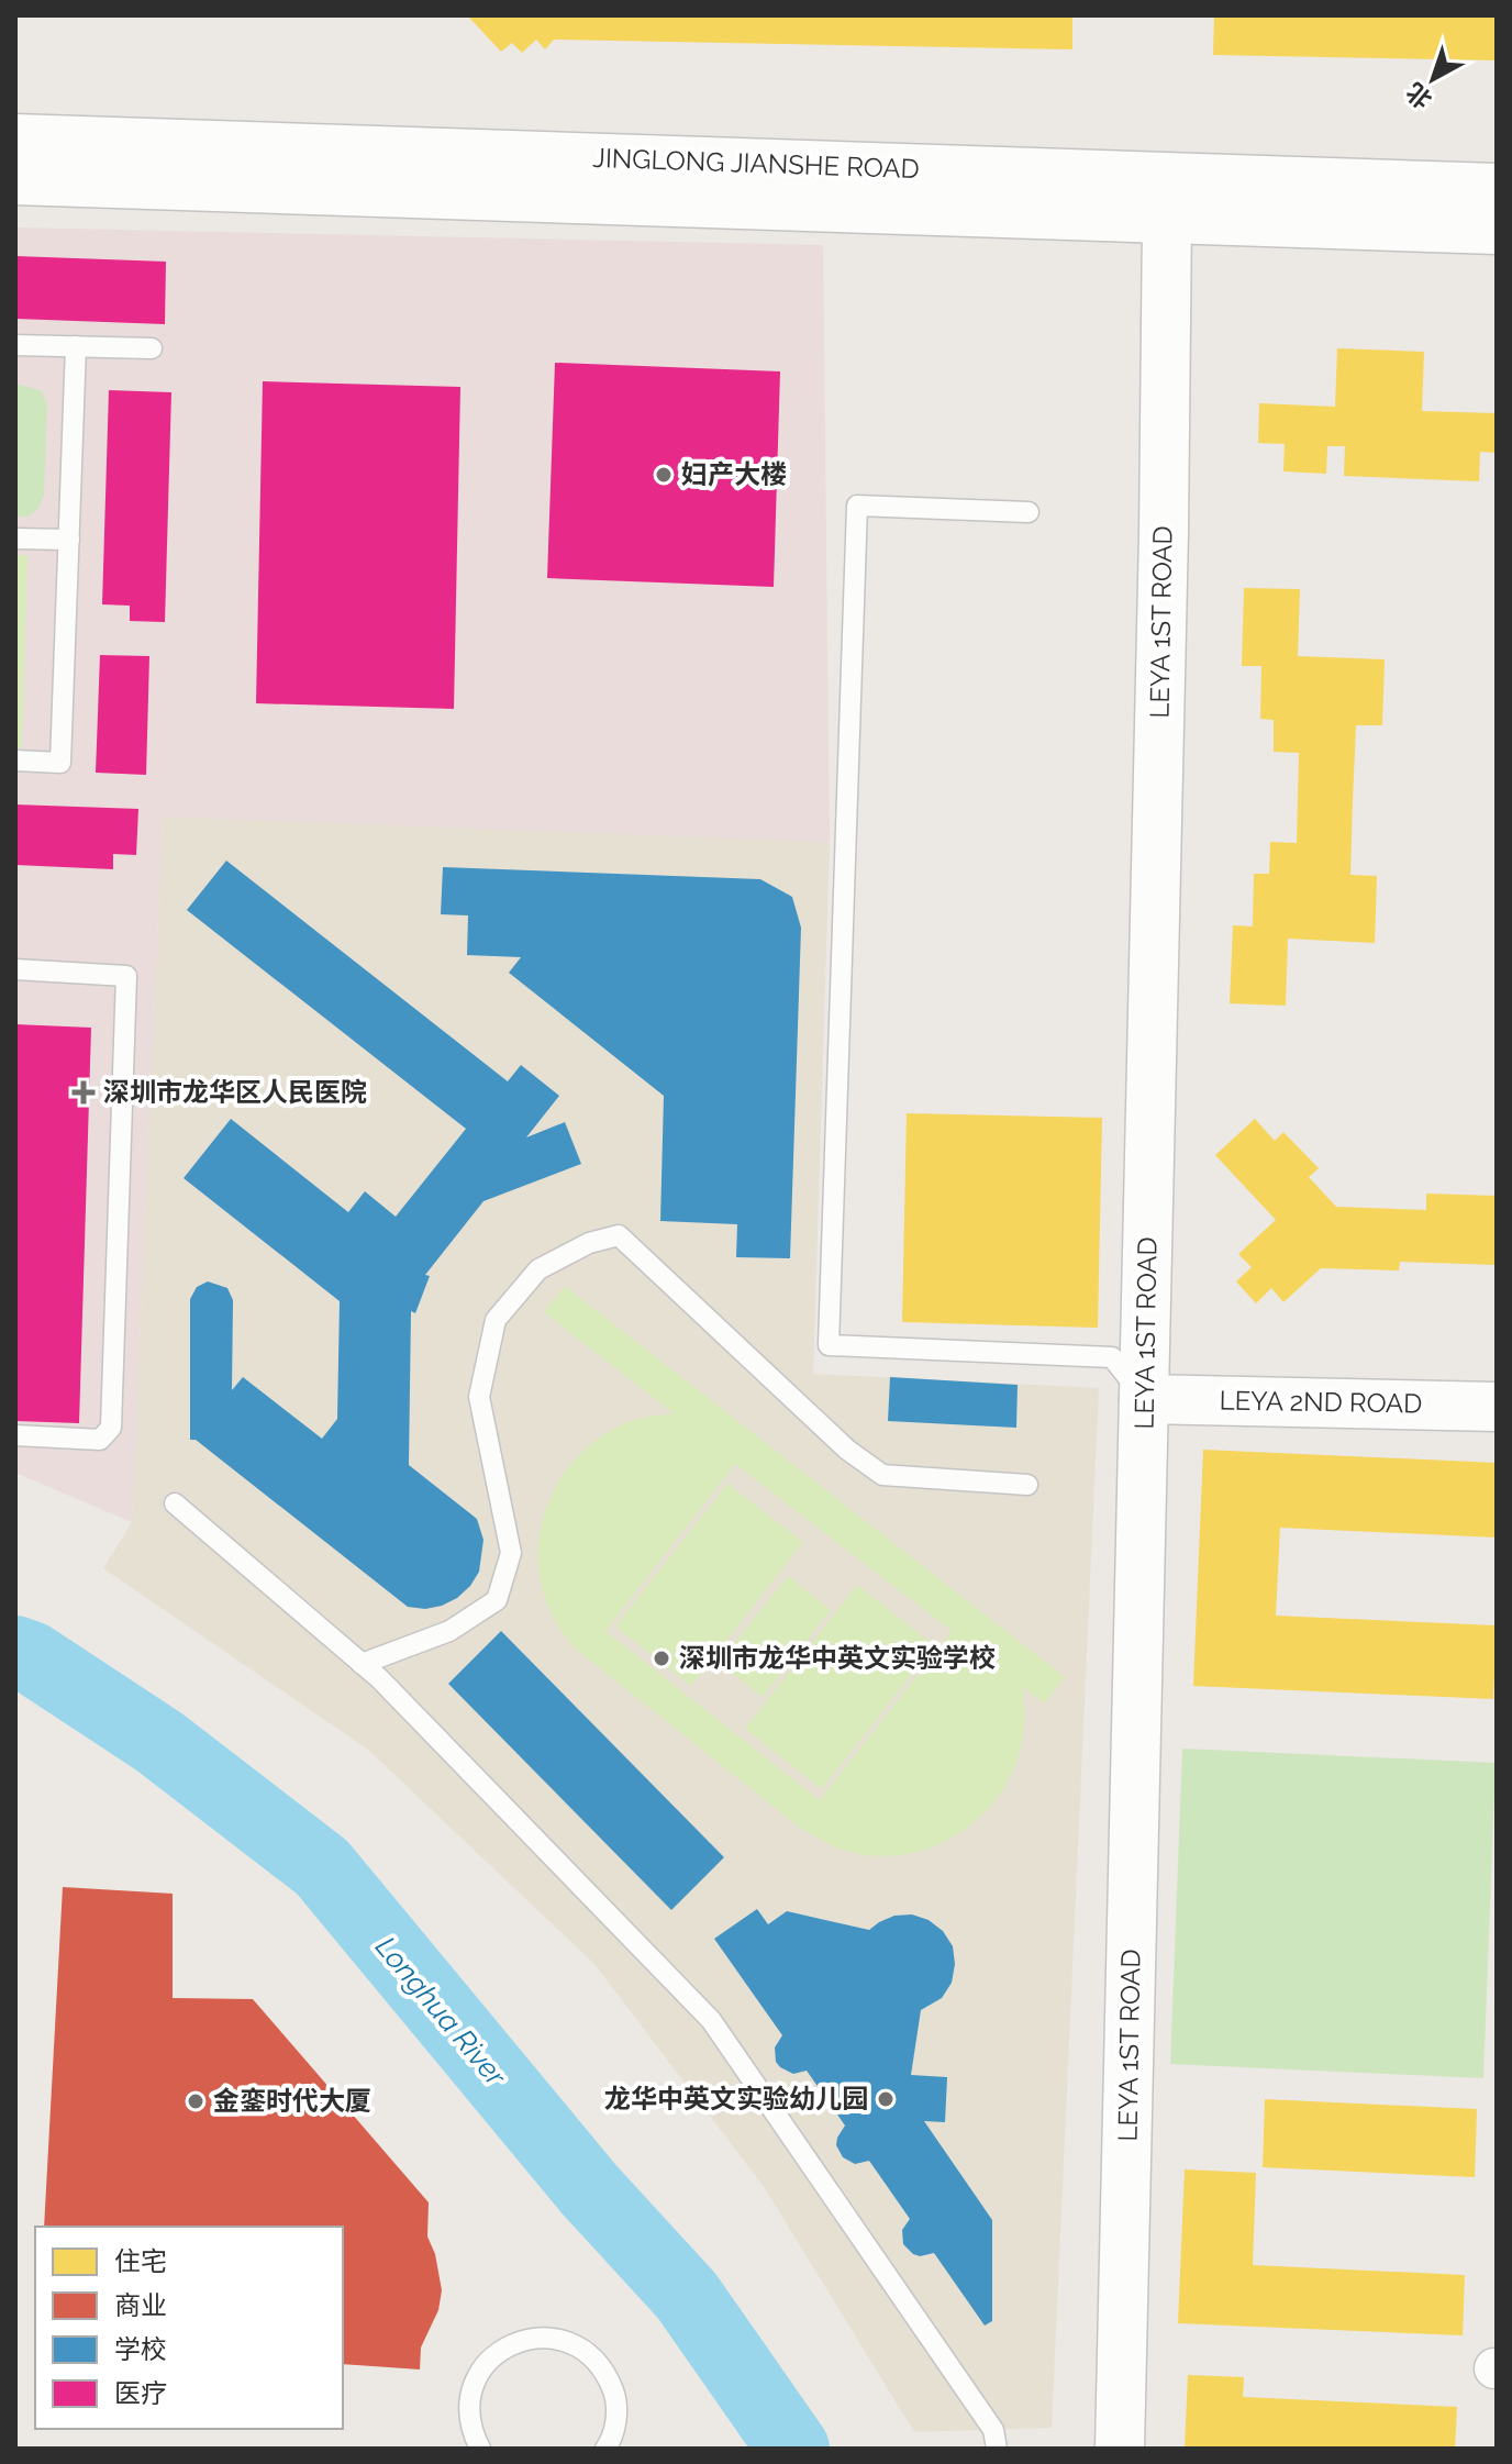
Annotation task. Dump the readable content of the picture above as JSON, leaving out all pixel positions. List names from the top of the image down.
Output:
{
  "streets": {
    "main road": ["JINGLONG JIANSHE ROAD", "LEYA 1ST ROAD", "LEYA 2ND ROAD"]
  },
  "crossings": [
    ["JINGLONG JIANSHE ROAD", "LEYA 1ST ROAD"],
    ["LEYA 1ST ROAD", "LEYA 2ND ROAD"]
  ],
  "water": ["Longhua River"],
  "places": {
    "other": [
      "妇产大楼",
      "深圳市龙华中英文实验学校",
      "龙华中英文实验幼儿园",
      "金銮时代大厦"
    ],
    "health": ["深圳市龙华区人民医院"]
  },
  "legend": [
    "住宅",
    "商业",
    "学校",
    "医疗"
  ],
  "north": "bottom left"
}
